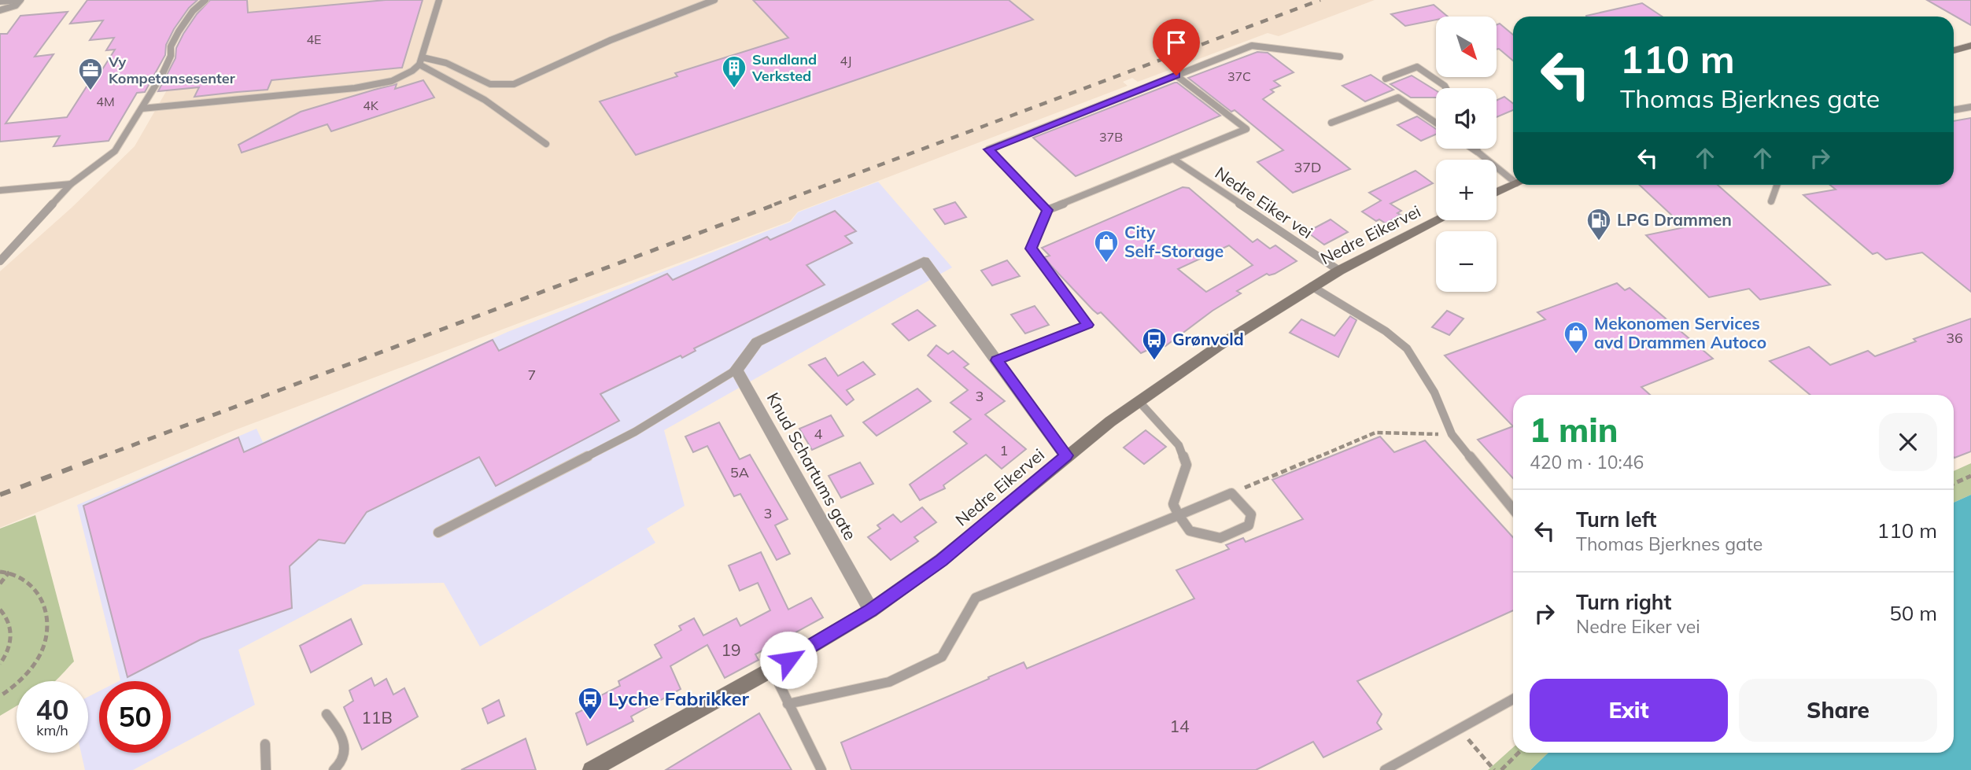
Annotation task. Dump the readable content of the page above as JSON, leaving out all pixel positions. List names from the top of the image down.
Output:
{
  "streets": {
    "main road": ["Nedre Eikervei"],
    "street": ["Knud Schartums gate"],
    "lane": ["Nedre Eiker vei"]
  },
  "crossings": [
    ["Nedre Eiker vei", "Nedre Eikervei"],
    ["Nedre Eikervei", "Knud Schartums gate"]
  ],
  "places": {
    "building": ["Sundland Verksted"],
    "office": ["Vy Kompetansesenter"],
    "fuel station": ["LPG Drammen"],
    "shop": ["City Self-Storage", "Mekonomen Services avd Drammen Autoco"],
    "bus stop": ["Grønvold", "Lyche Fabrikker"]
  },
  "house_numbers": [
    "4E",
    "4J",
    "37C",
    "4M",
    "4K",
    "37B",
    "37D",
    "36",
    "7",
    "3",
    "4",
    "1",
    "5A",
    "3",
    "19",
    "11B",
    "14"
  ],
  "north": "bottom right",
  "page": {
    "map_buttons": ["+", "−"],
    "turn": ["110 m", "Thomas Bjerknes gate"],
    "heading": ["1 min", "420 m · 10:46"],
    "list": [
      {
        "name": "Turn left",
        "note": "Thomas Bjerknes gate",
        "value": "110 m"
      },
      {
        "name": "Turn right",
        "note": "Nedre Eiker vei",
        "value": "50 m"
      }
    ],
    "buttons": ["Exit", "Share"],
    "speed": "40 km/h",
    "limit": "50"
  }
}
